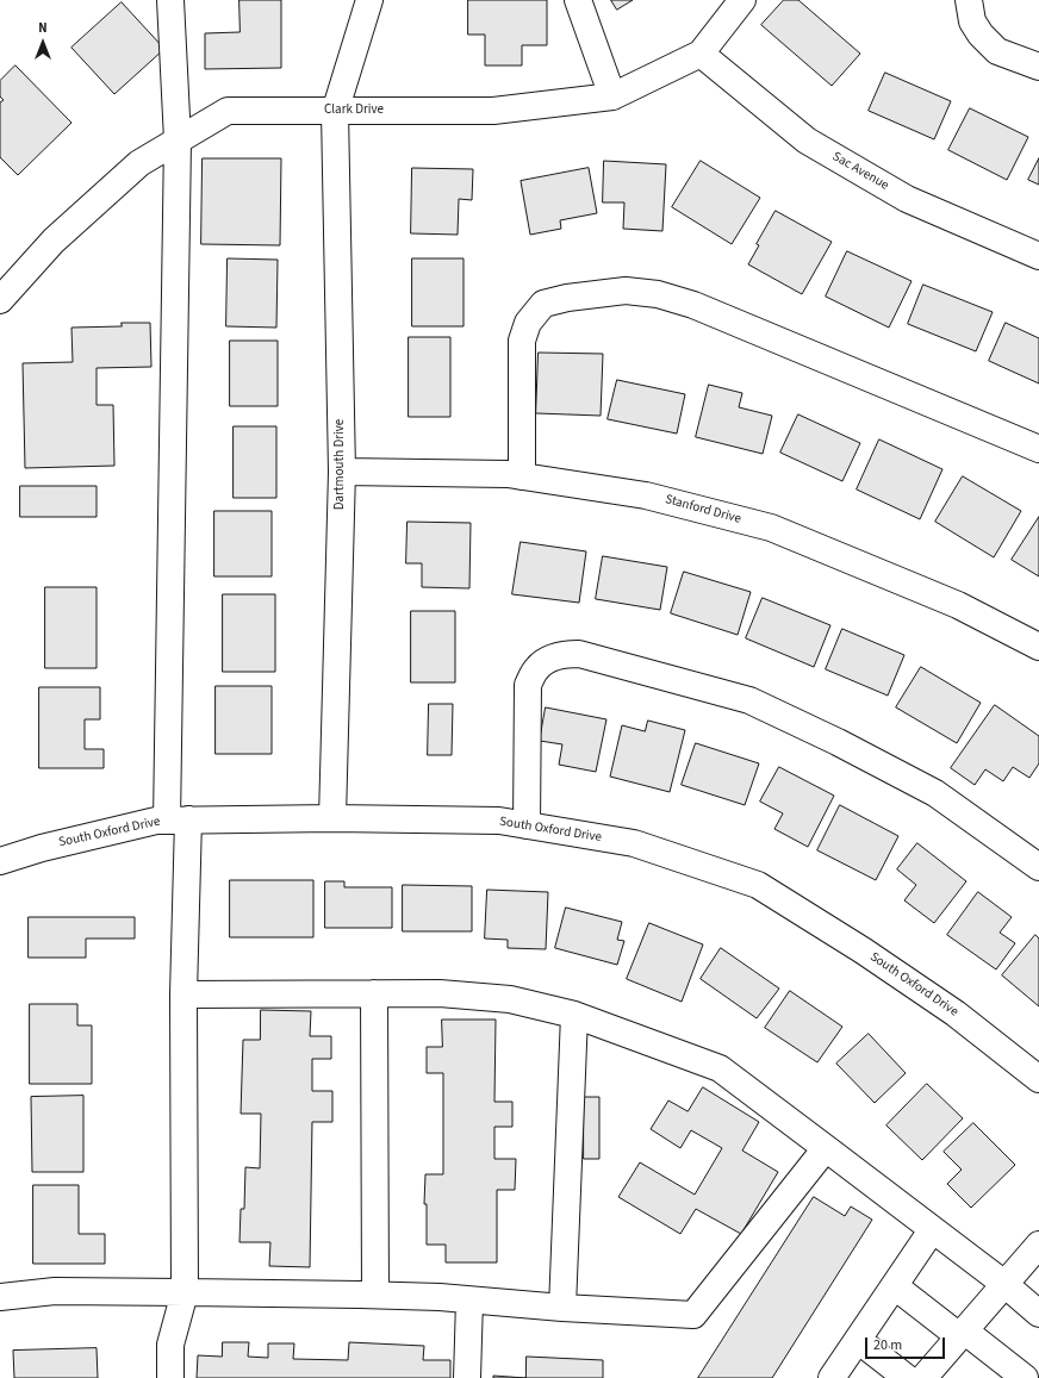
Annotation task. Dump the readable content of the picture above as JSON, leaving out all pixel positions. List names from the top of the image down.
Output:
{
  "streets": {
    "street": [
      "Clark Drive",
      "Sac Avenue",
      "Dartmouth Drive",
      "Stanford Drive",
      "South Oxford Drive"
    ]
  },
  "crossings": [
    ["Clark Drive", "Sac Avenue"],
    ["Clark Drive", "Dartmouth Drive"],
    ["Dartmouth Drive", "Stanford Drive"],
    ["Dartmouth Drive", "South Oxford Drive"]
  ],
  "scale_bar": "20 m",
  "north": "top"
}
